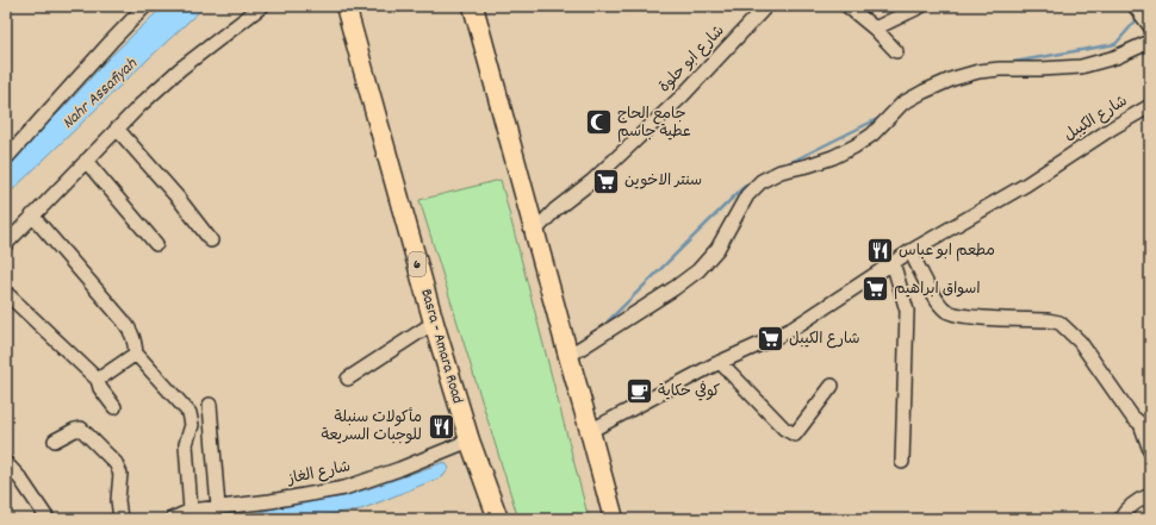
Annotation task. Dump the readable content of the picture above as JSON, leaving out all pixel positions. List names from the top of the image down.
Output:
{
  "streets": {
    "highway": ["6", "Basra - Amara Road"],
    "street": ["شارع ابو حلوة", "شارع الكيبل", "شارع الغاز"]
  },
  "crossings": [
    ["Basra - Amara Road", "شارع الغاز"]
  ],
  "water": ["Nahr Assafiyah"],
  "places": {
    "mosque": ["جامع الحاج عطية جاسم"],
    "supermarket": ["سنتر الاخوين", "اسواق ابراهيم", "شارع الكيبل"],
    "restaurant": ["مطعم ابو عباس", "مأكولات سنبلة للوجبات السريعة"],
    "cafe": ["كوفي حكاية"]
  }
}
